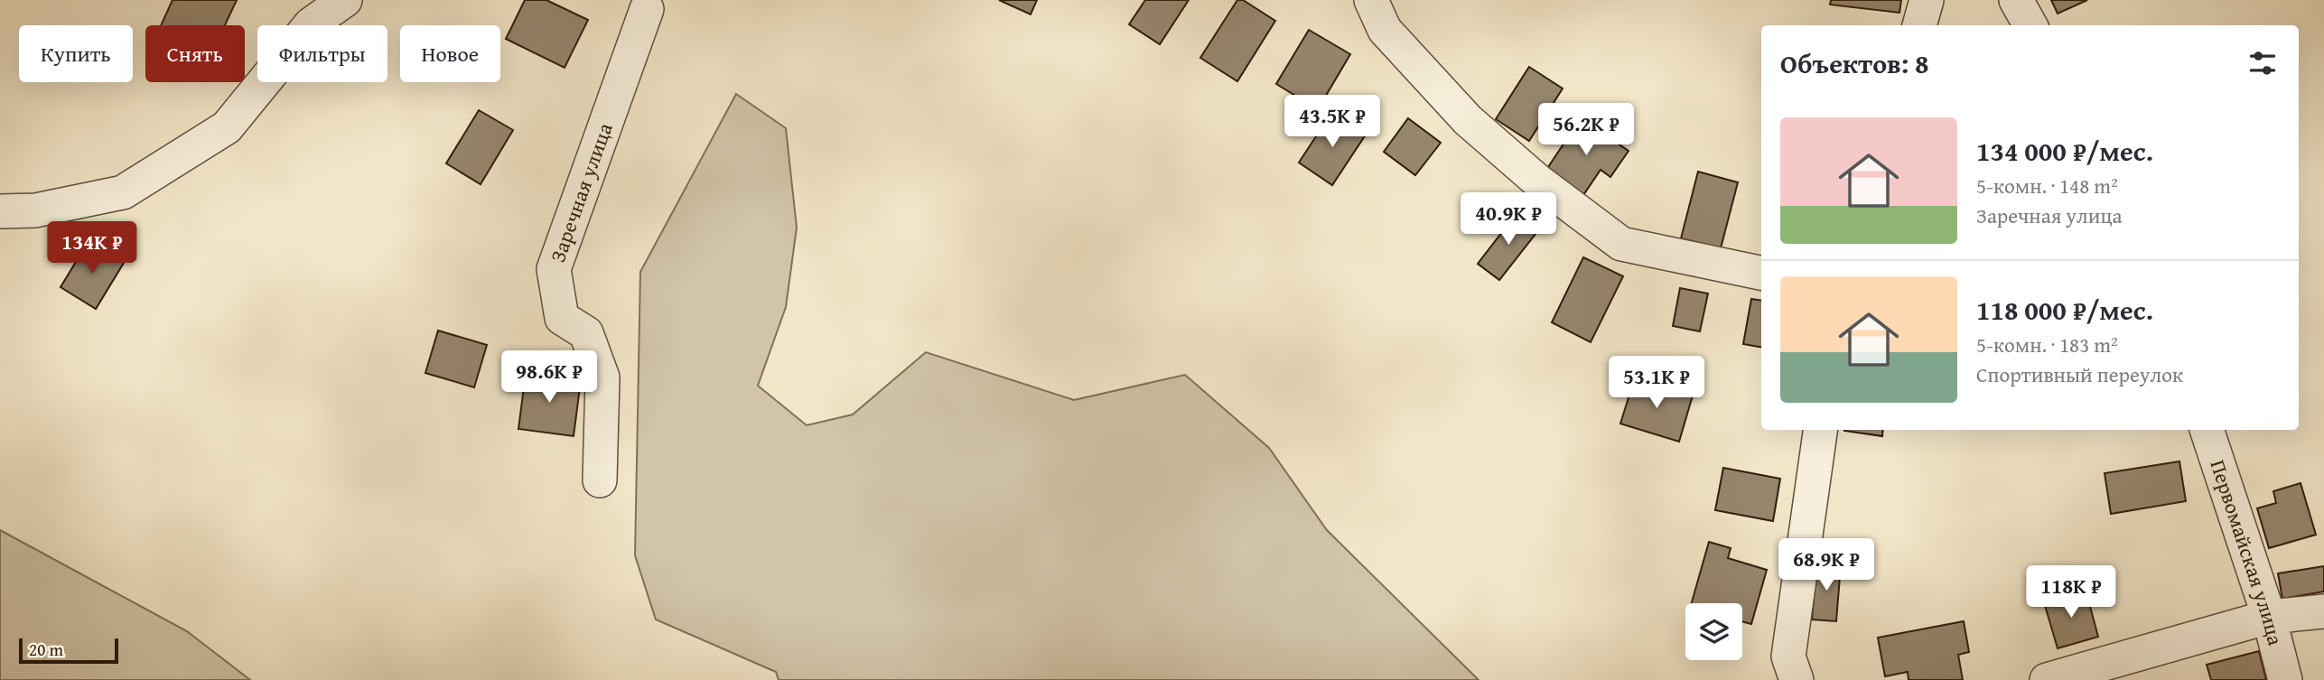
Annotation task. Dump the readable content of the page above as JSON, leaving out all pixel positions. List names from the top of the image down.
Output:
{
  "streets": {
    "street": ["Заречная улица", "Первомайская улица"]
  },
  "scale_bar": "20 m",
  "page": {
    "chip": [
      "Купить",
      "Снять",
      "Фильтры",
      "Новое"
    ],
    "heading": "Объектов: 8",
    "price": [
      "43.5K ₽",
      "56.2K ₽",
      "40.9K ₽",
      "134K ₽",
      "98.6K ₽",
      "53.1K ₽",
      "68.9K ₽",
      "118K ₽"
    ],
    "list": [
      {
        "name": "134 000 ₽/мес.",
        "note": "5-комн. · 148 m² · Заречная улица"
      },
      {
        "name": "118 000 ₽/мес.",
        "note": "5-комн. · 183 m² · Спортивный переулок"
      }
    ],
    "scale": "20 m"
  }
}
